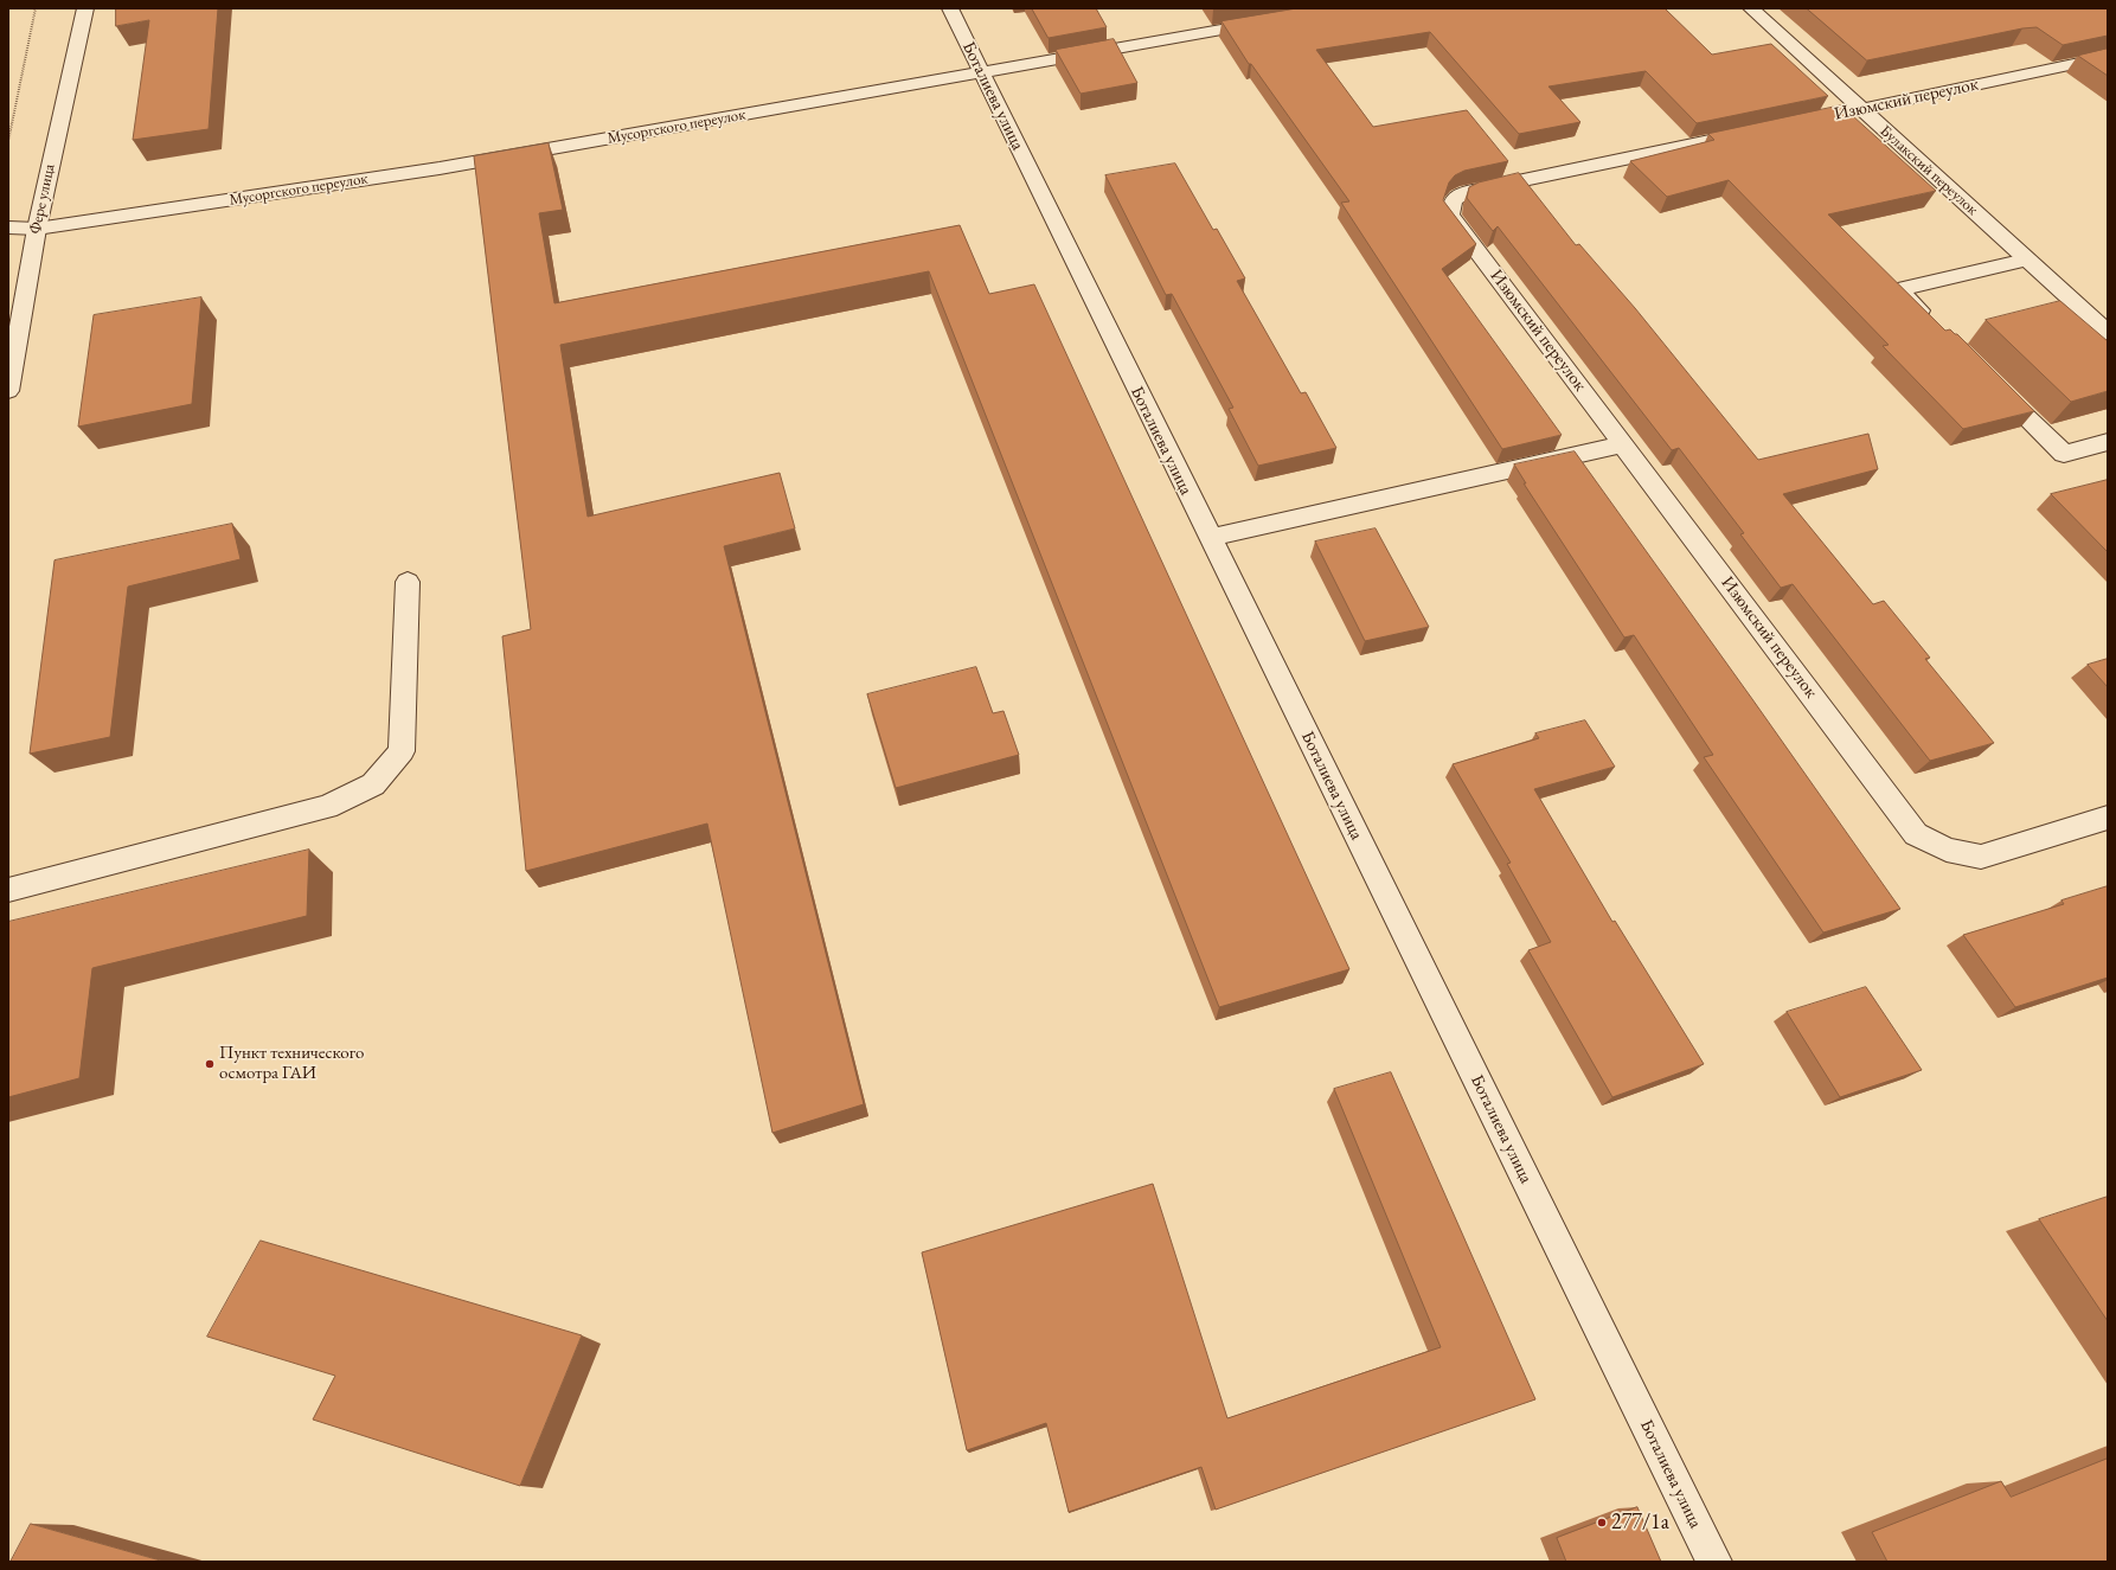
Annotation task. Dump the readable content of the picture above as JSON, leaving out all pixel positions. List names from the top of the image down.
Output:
{
  "streets": {
    "street": [
      "Боталиева улица",
      "Изюмский переулок",
      "Мусоргского переулок",
      "Булакский переулок",
      "Фере улица"
    ]
  },
  "crossings": [
    ["Боталиева улица", "Мусоргского переулок"],
    ["Изюмский переулок", "Булакский переулок"],
    ["Мусоргского переулок", "Фере улица"]
  ],
  "places": ["Пункт технического осмотра ГАИ", "277/1а"]
}
